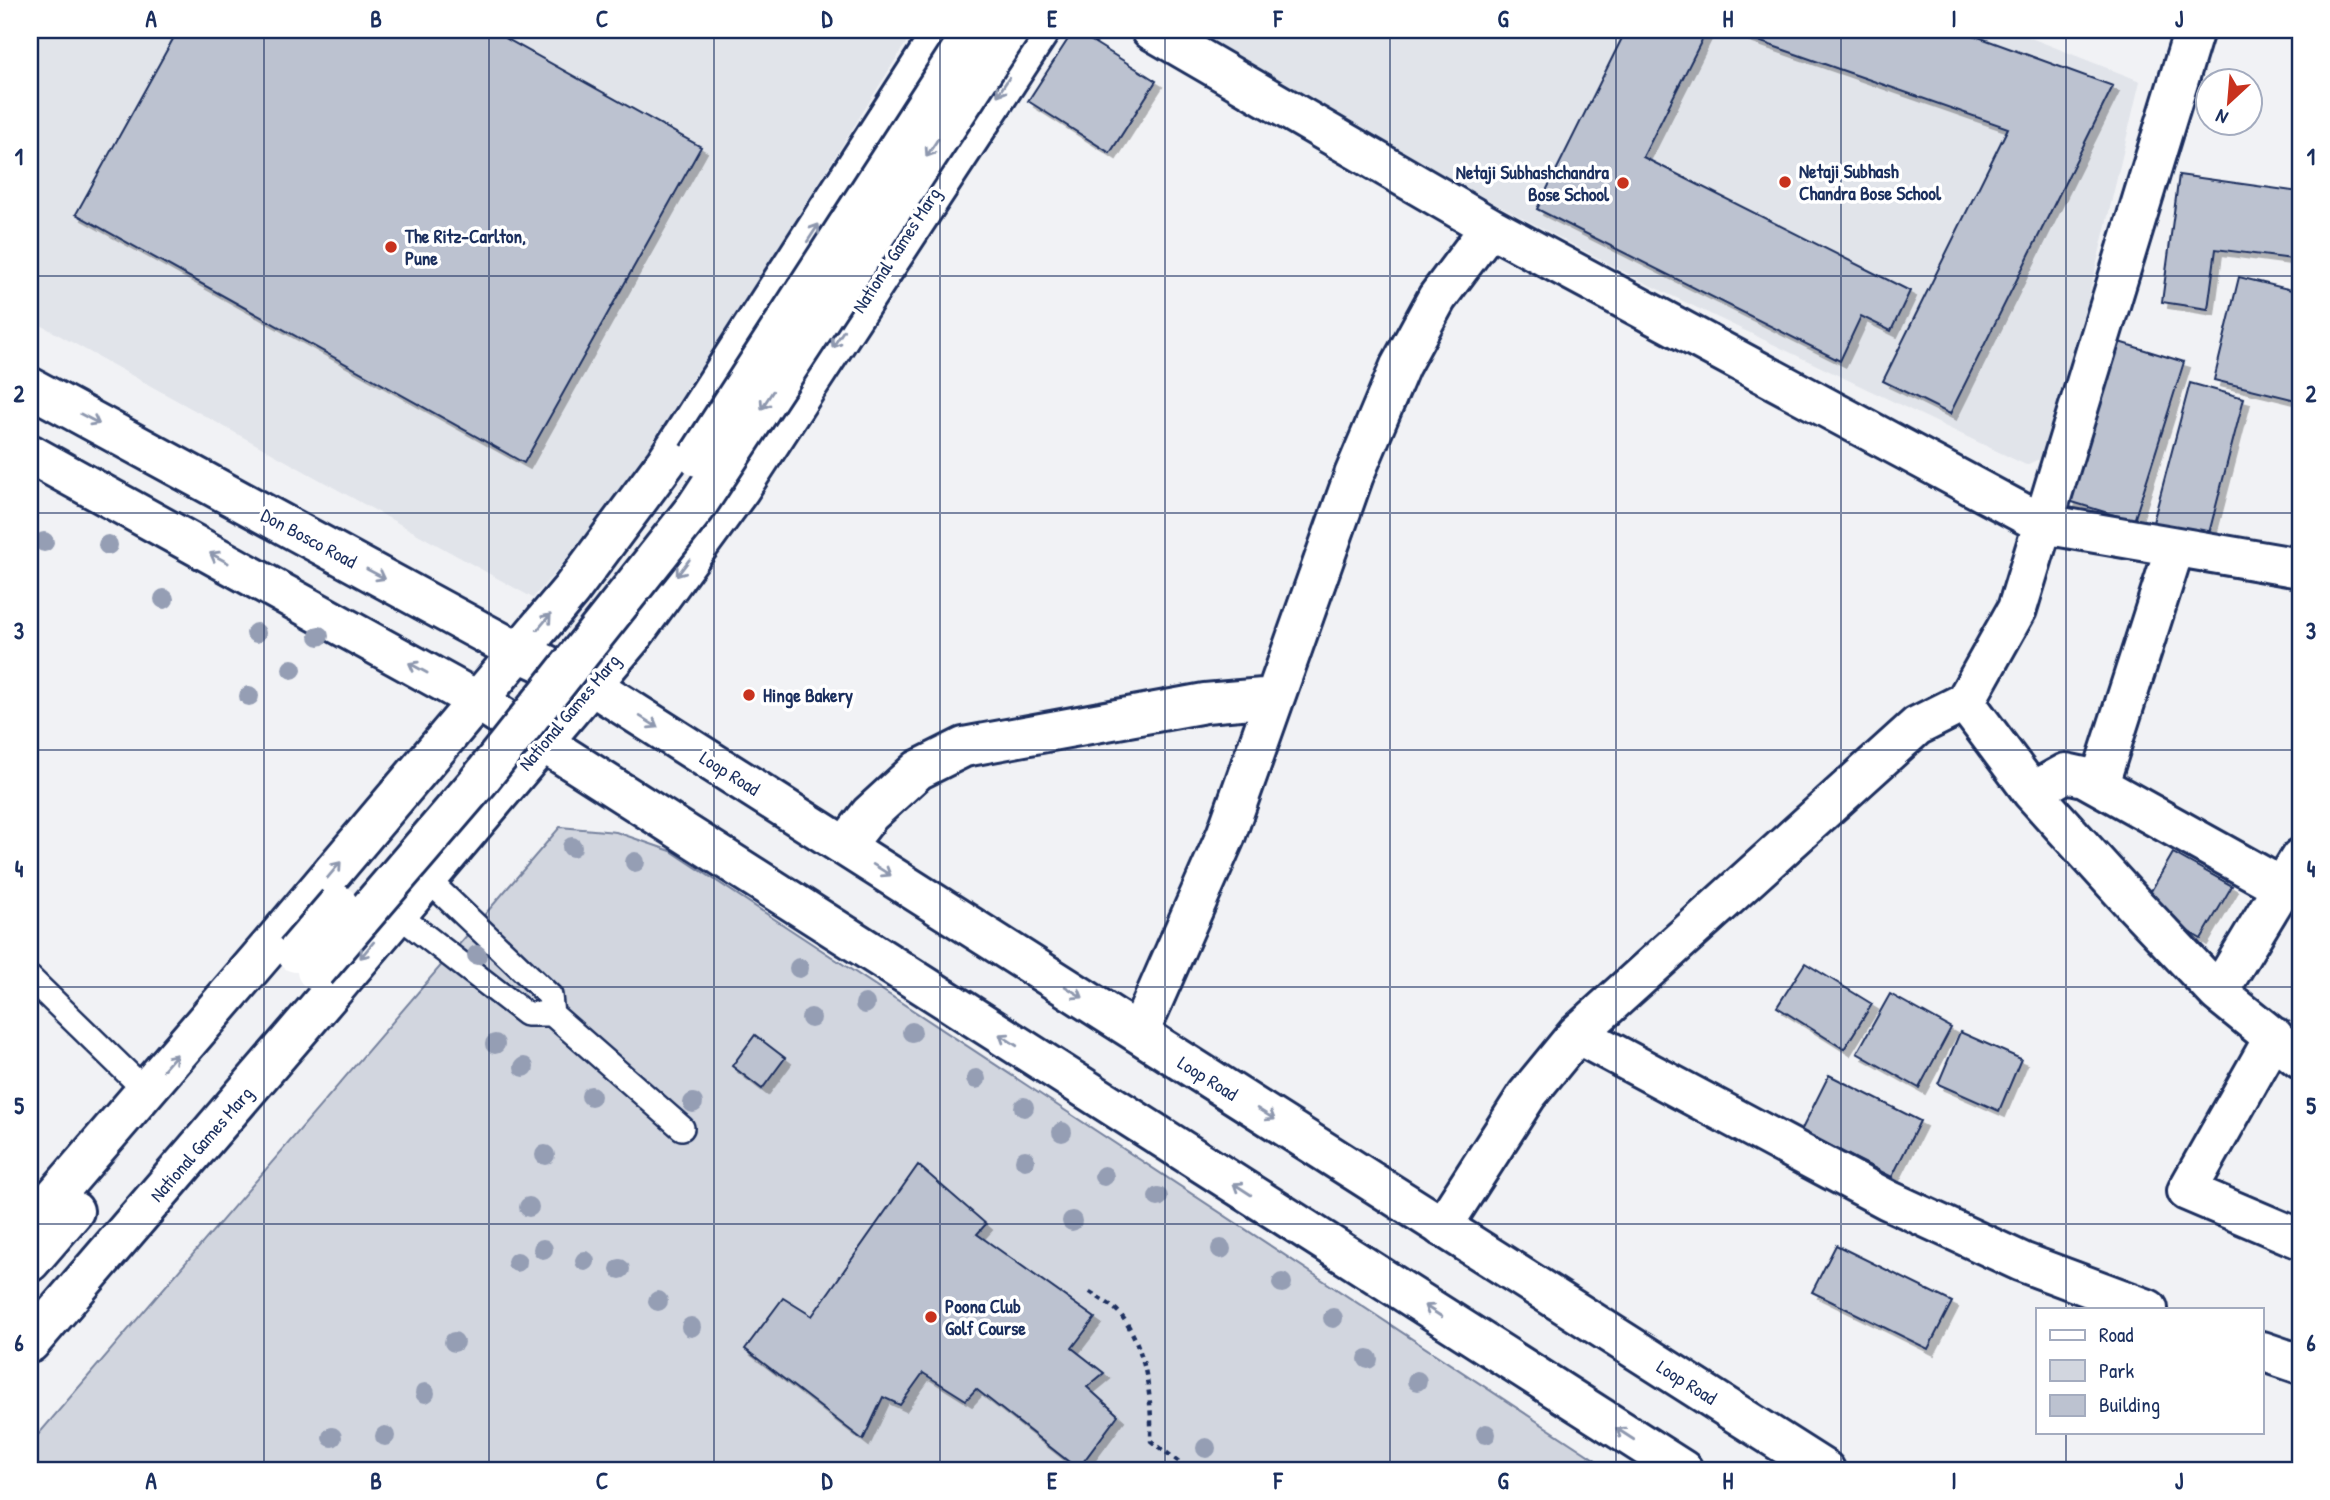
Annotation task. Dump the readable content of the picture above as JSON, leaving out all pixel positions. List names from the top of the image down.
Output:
{
  "streets": {
    "main road": ["National Games Marg", "Don Bosco Road", "Loop Road"]
  },
  "crossings": [
    ["National Games Marg", "Don Bosco Road"],
    ["National Games Marg", "Loop Road"],
    ["Don Bosco Road", "Loop Road"]
  ],
  "places": [
    "Netaji Subhash Chandra Bose School",
    "Netaji Subhashchandra Bose School",
    "The Ritz-Carlton, Pune",
    "Hinge Bakery",
    "Poona Club Golf Course"
  ],
  "legend": ["Road", "Park", "Building"],
  "north": "bottom left",
  "grid": {
    "columns": [
      "A",
      "B",
      "C",
      "D",
      "E",
      "F",
      "G",
      "H",
      "I",
      "J"
    ],
    "rows": [
      "1",
      "2",
      "3",
      "4",
      "5",
      "6"
    ]
  }
}
